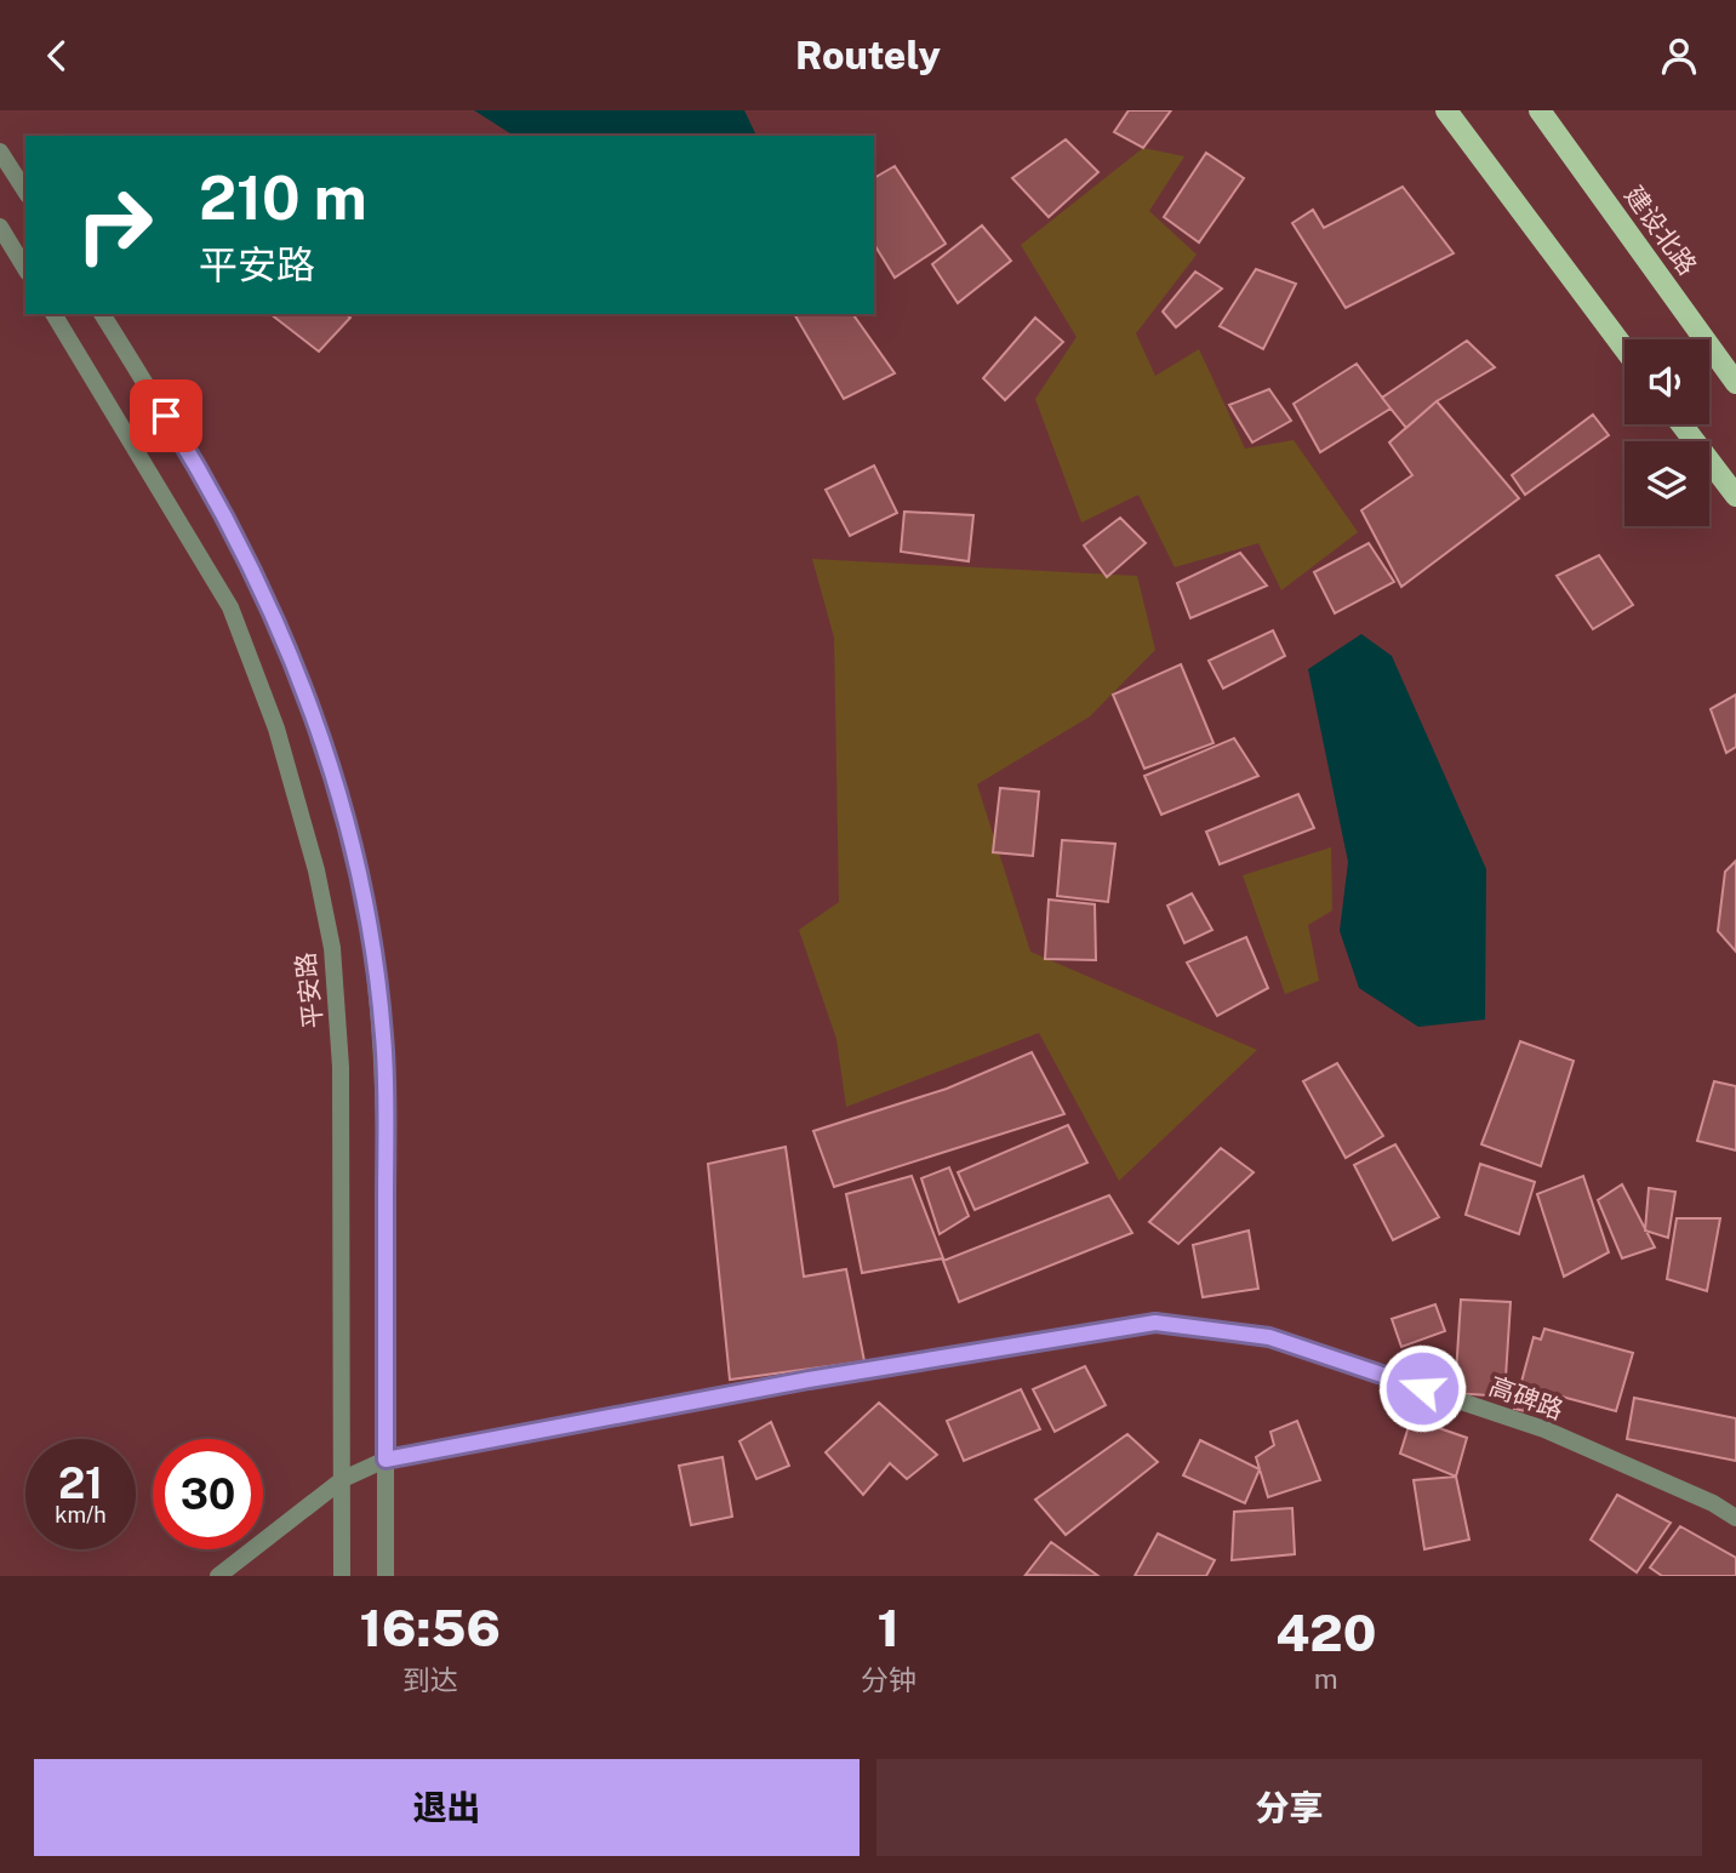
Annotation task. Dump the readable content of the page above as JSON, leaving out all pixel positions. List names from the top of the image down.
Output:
{
  "streets": {
    "main road": ["建设北路"],
    "street": ["平安路", "高碑路"]
  },
  "crossings": [
    ["平安路", "高碑路"]
  ],
  "page": {
    "header": "Routely",
    "turn": ["210 m", "平安路"],
    "speed": "21 km/h",
    "limit": "30",
    "eta": [
      "16:56",
      "到达",
      "1",
      "分钟",
      "420",
      "m"
    ],
    "buttons": ["退出", "分享"]
  }
}
